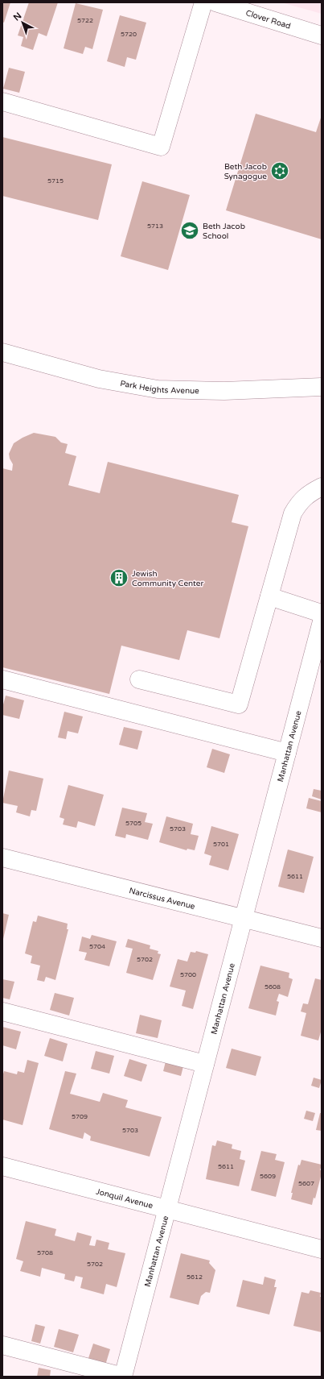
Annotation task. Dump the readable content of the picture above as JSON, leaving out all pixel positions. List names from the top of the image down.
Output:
{
  "streets": {
    "street": [
      "Clover Road",
      "Park Heights Avenue",
      "Manhattan Avenue",
      "Narcissus Avenue",
      "Jonquil Avenue"
    ]
  },
  "crossings": [
    ["Manhattan Avenue", "Narcissus Avenue"],
    ["Manhattan Avenue", "Jonquil Avenue"]
  ],
  "places": {
    "synagogue": ["Beth Jacob Synagogue"],
    "school or university": ["Beth Jacob School"],
    "building": ["Jewish Community Center"]
  },
  "house_numbers": [
    "5722",
    "5720",
    "5715",
    "5713",
    "5705",
    "5703",
    "5701",
    "5611",
    "5704",
    "5702",
    "5700",
    "5608",
    "5709",
    "5703",
    "5611",
    "5609",
    "5607",
    "5708",
    "5702",
    "5612"
  ],
  "north": "top left"
}
